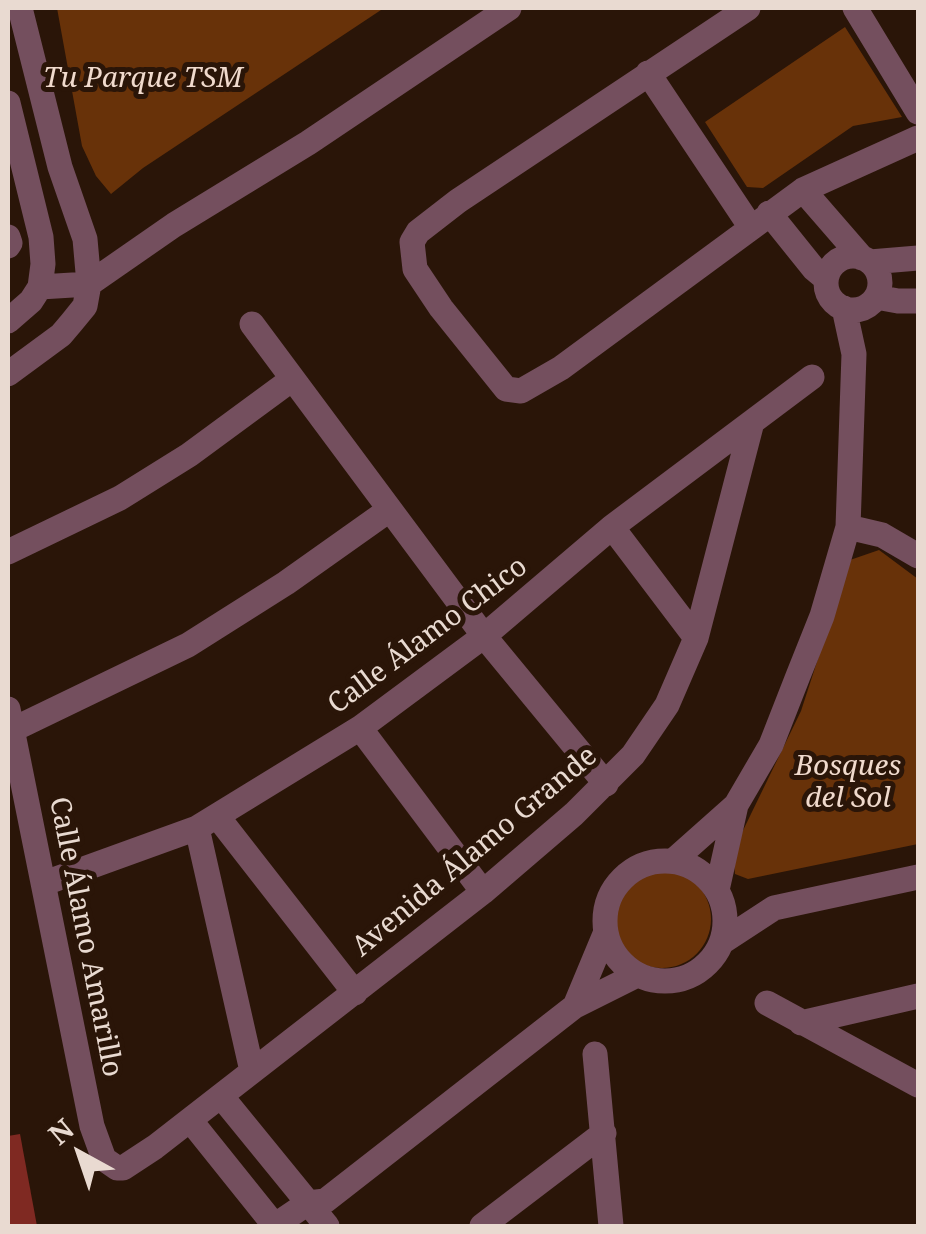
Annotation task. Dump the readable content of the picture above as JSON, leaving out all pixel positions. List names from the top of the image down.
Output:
{
  "streets": {
    "street": ["Calle Álamo Chico", "Avenida Álamo Grande", "Calle Álamo Amarillo"]
  },
  "crossings": [
    ["Calle Álamo Chico", "Avenida Álamo Grande"],
    ["Calle Álamo Chico", "Calle Álamo Amarillo"],
    ["Avenida Álamo Grande", "Calle Álamo Amarillo"]
  ],
  "parks": ["Tu Parque TSM", "Bosques del Sol"],
  "north": "top left"
}
